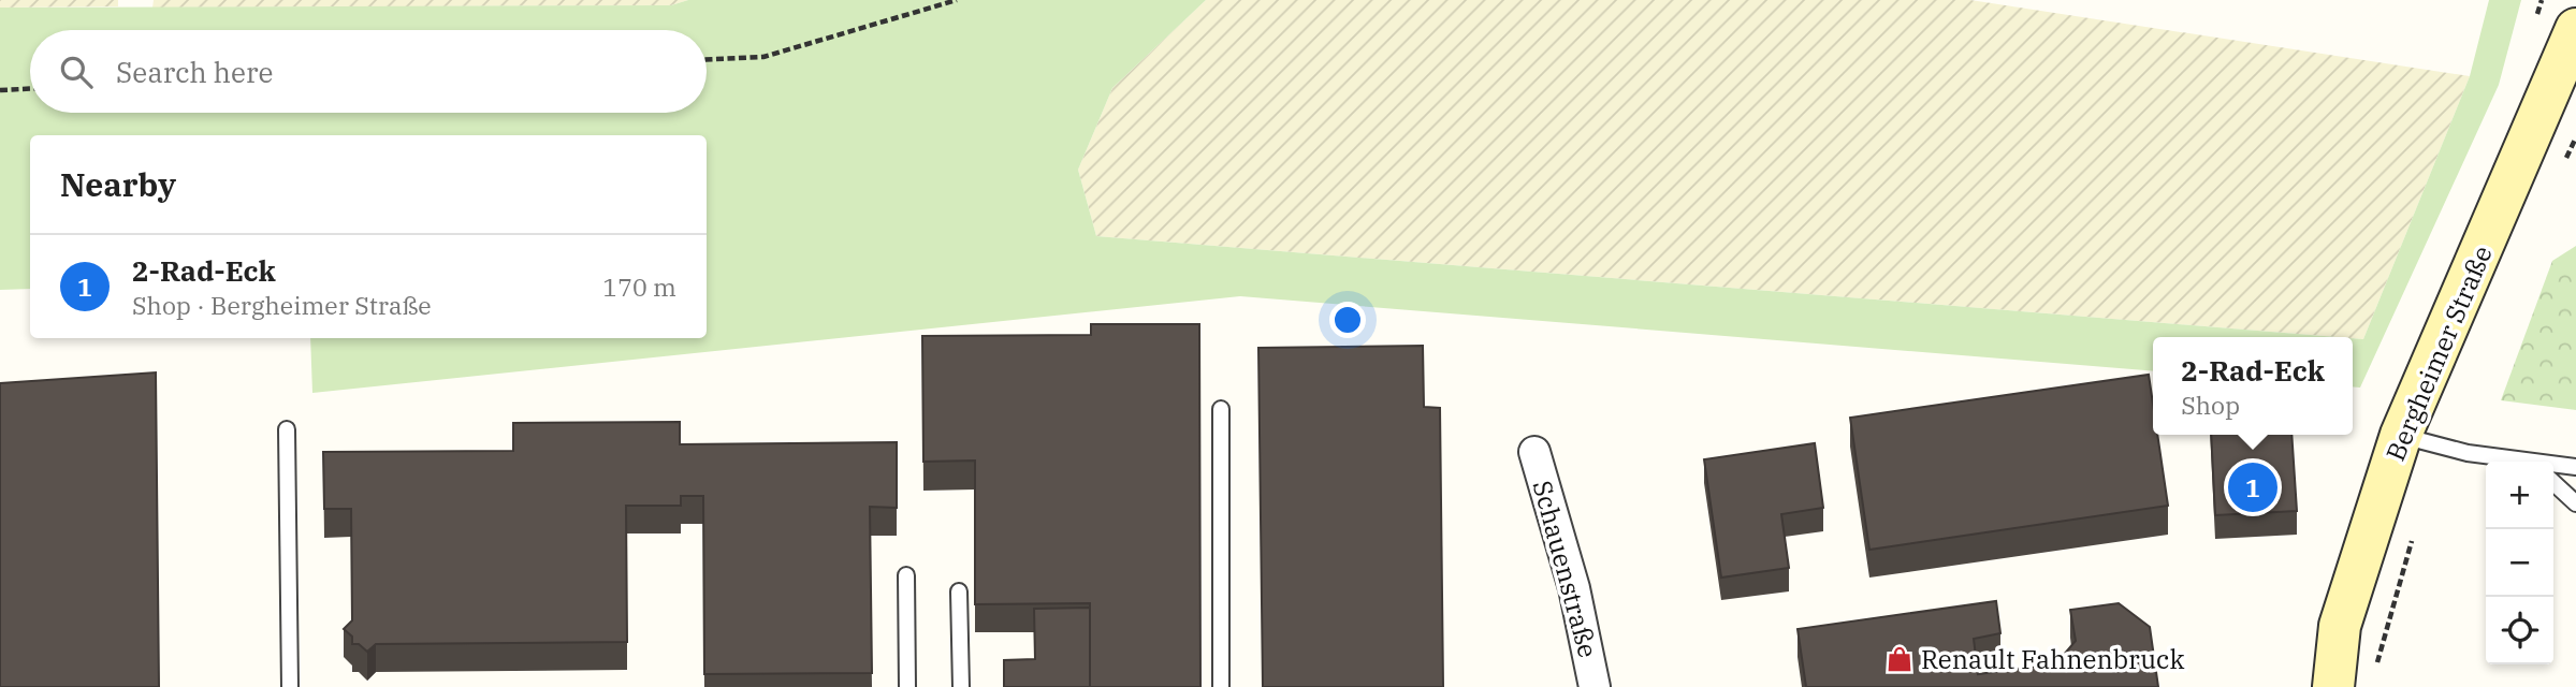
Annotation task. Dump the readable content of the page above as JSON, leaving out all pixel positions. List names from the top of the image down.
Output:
{
  "streets": {
    "street": ["Bergheimer Straße", "Schauenstraße"]
  },
  "places": {
    "shop": ["Renault Fahnenbruck"]
  },
  "page": {
    "search": "Search here",
    "heading": "Nearby",
    "list": [
      {
        "mark": "1",
        "name": "2-Rad-Eck",
        "note": "Shop · Bergheimer Straße",
        "value": "170 m"
      }
    ],
    "popup": ["2-Rad-Eck", "Shop"],
    "pins": "1",
    "map_buttons": ["+", "−"]
  }
}
